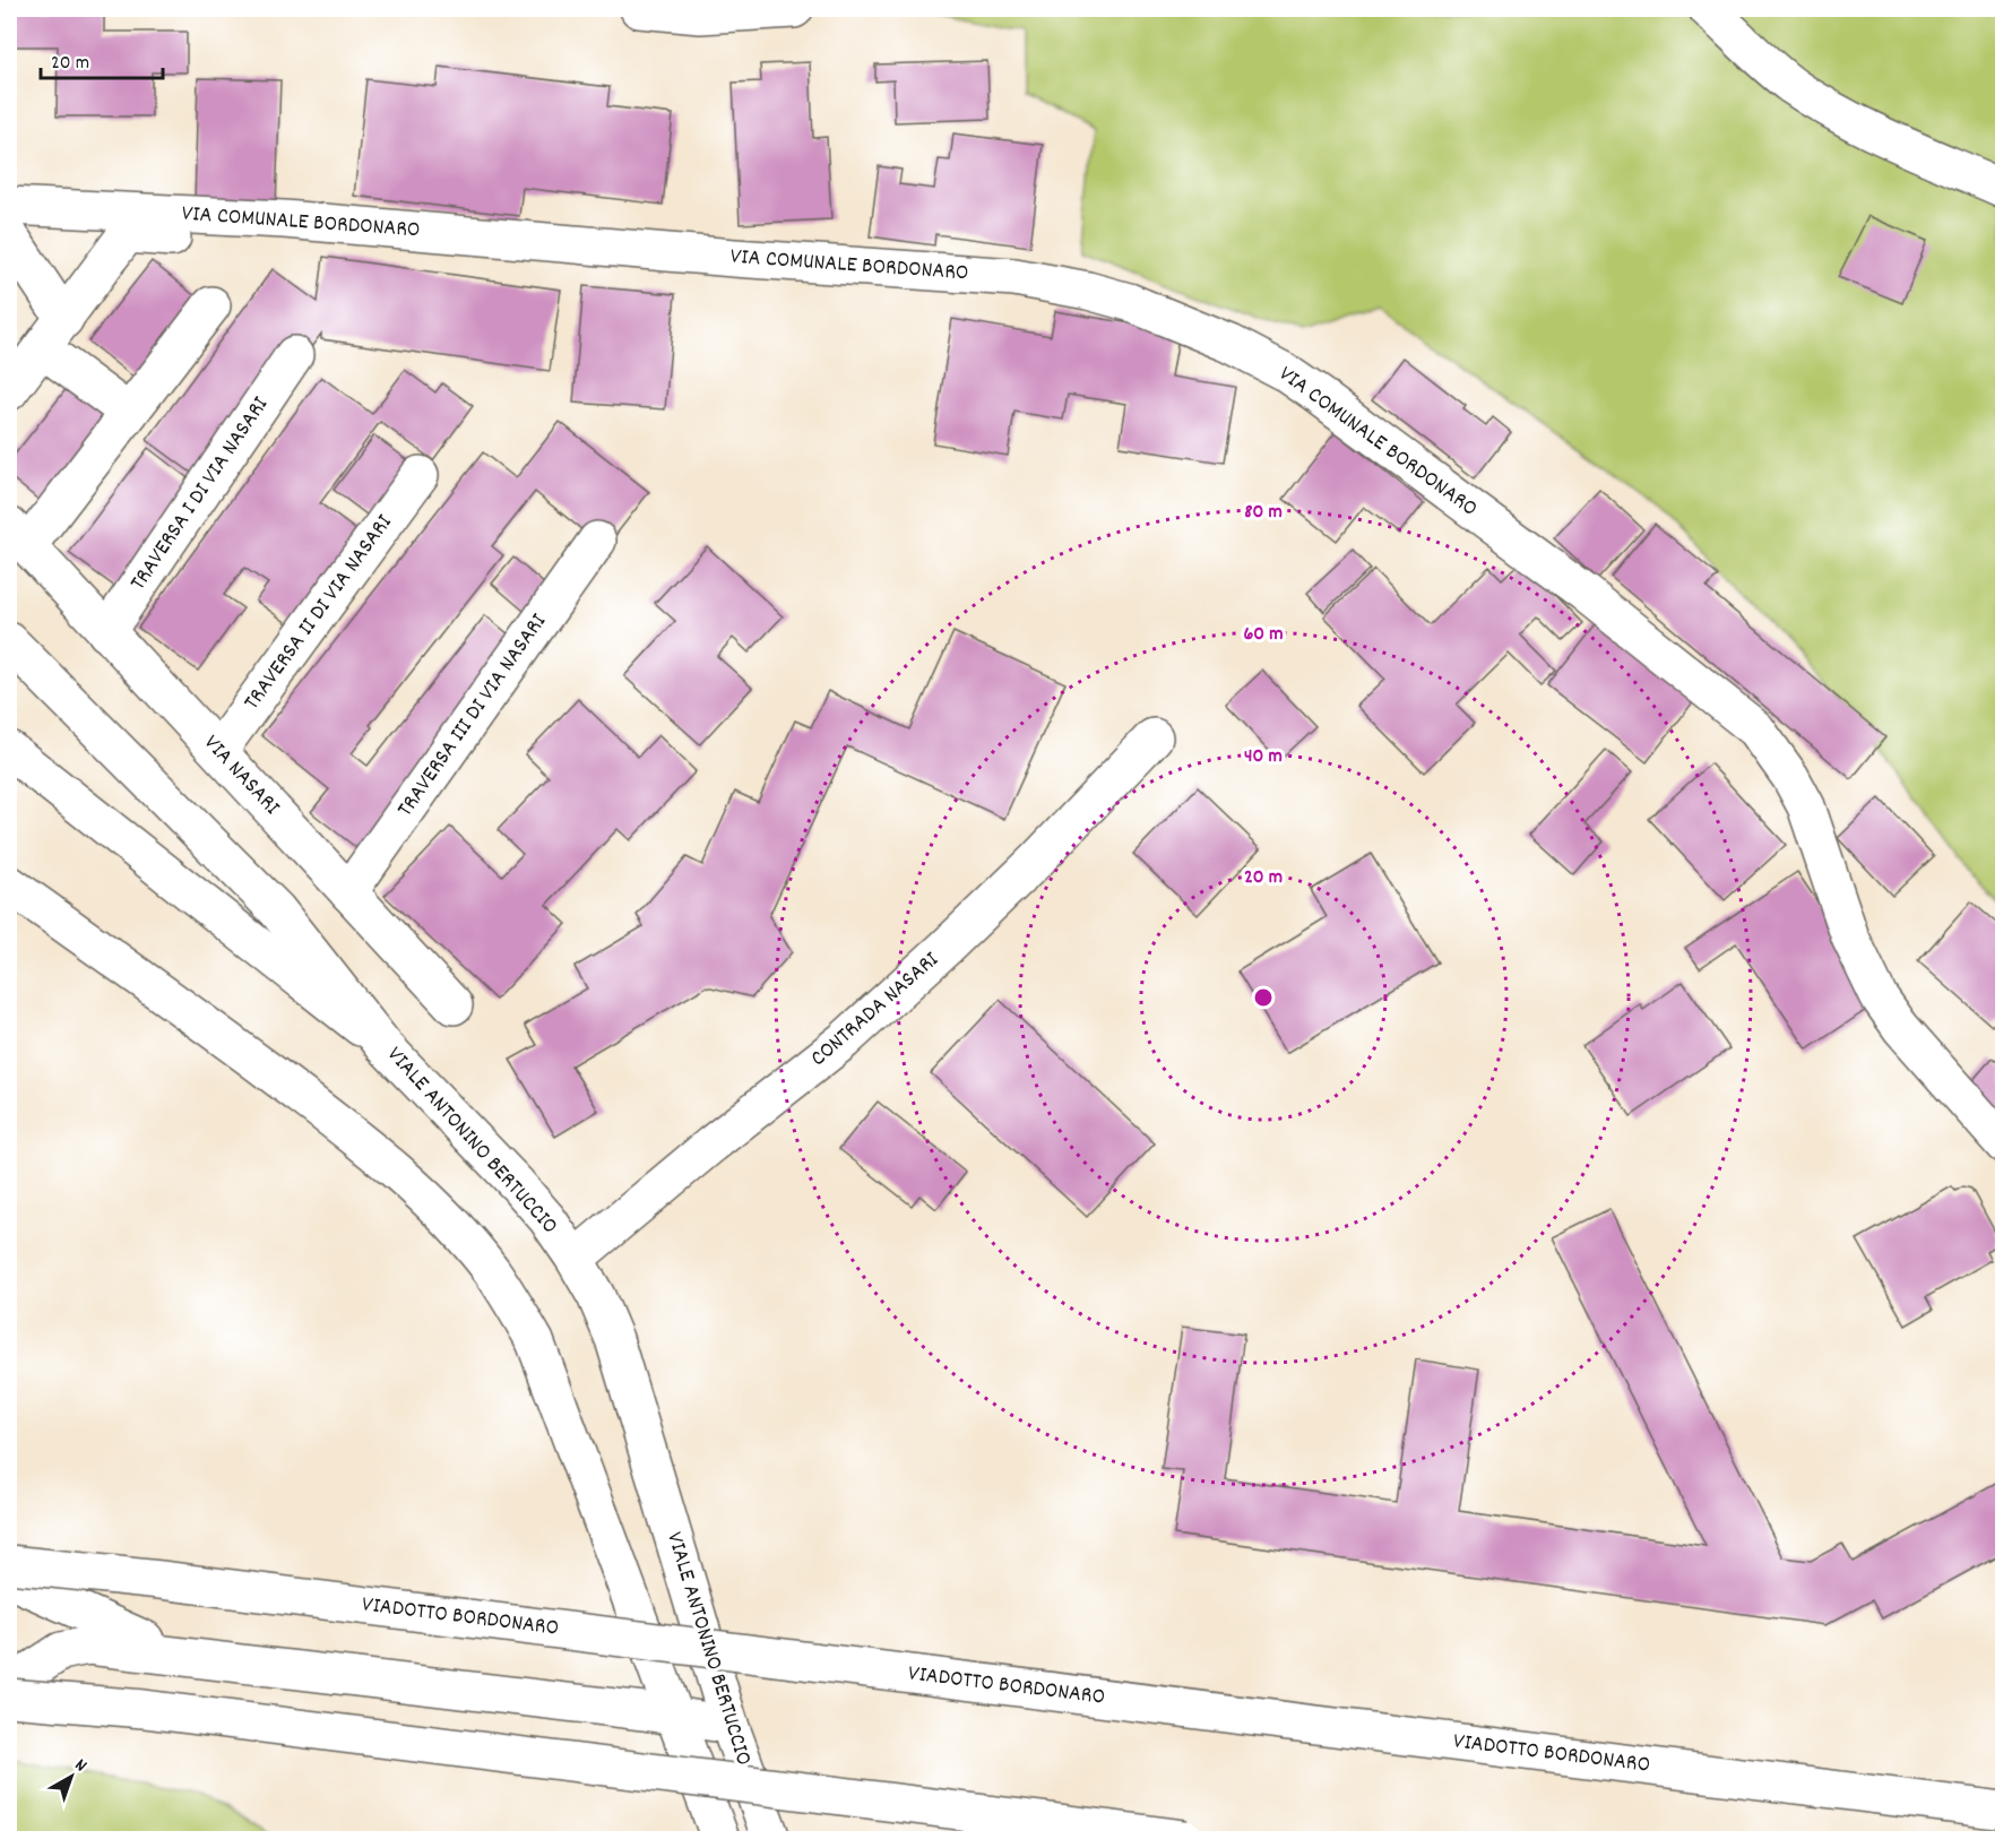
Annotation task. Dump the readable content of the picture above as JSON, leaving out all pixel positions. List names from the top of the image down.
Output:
{
  "streets": {
    "main road": [
      "VIA COMUNALE BORDONARO",
      "TRAVERSA I DI VIA NASARI",
      "TRAVERSA II DI VIA NASARI",
      "TRAVERSA III DI VIA NASARI",
      "VIA NASARI",
      "CONTRADA NASARI",
      "VIALE ANTONINO BERTUCCIO",
      "VIADOTTO BORDONARO"
    ]
  },
  "crossings": [
    ["TRAVERSA I DI VIA NASARI", "VIA NASARI"],
    ["TRAVERSA II DI VIA NASARI", "VIA NASARI"],
    ["TRAVERSA III DI VIA NASARI", "VIA NASARI"],
    ["CONTRADA NASARI", "VIALE ANTONINO BERTUCCIO"]
  ],
  "scale_bar": "20 m",
  "north": "top right",
  "rings": [
    "80 m",
    "60 m",
    "40 m",
    "20 m"
  ]
}
